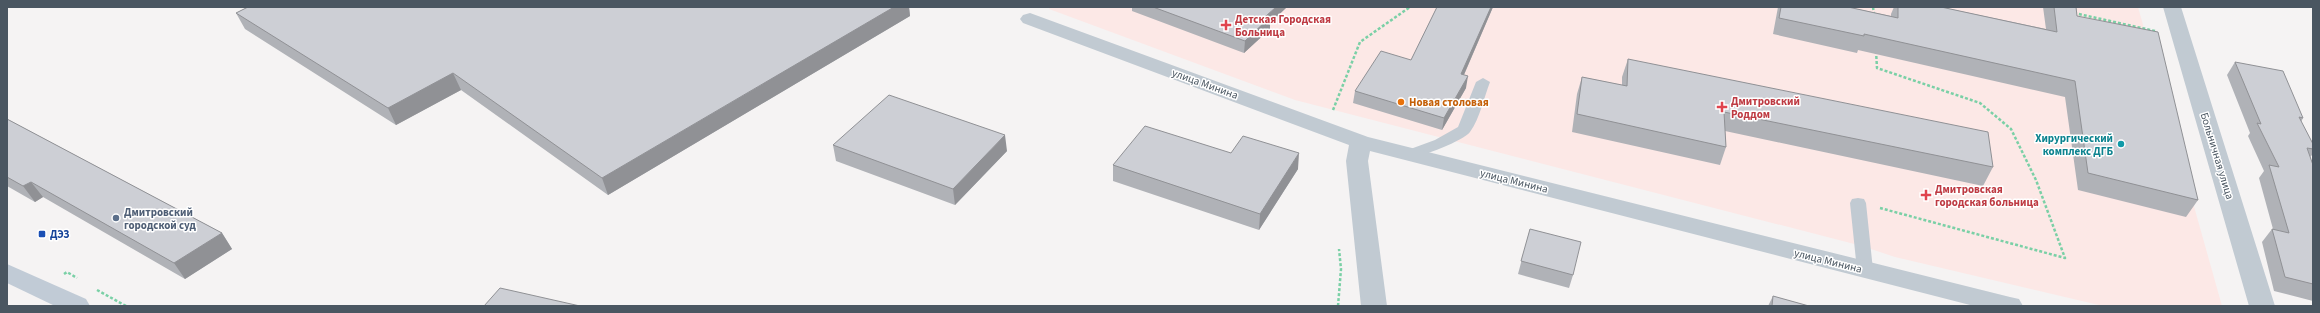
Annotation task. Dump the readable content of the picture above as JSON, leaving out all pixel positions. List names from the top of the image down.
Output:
{
  "streets": {
    "street": ["улица Минина", "Больничная улица"]
  },
  "places": {
    "health": ["Детская Городская Больница", "Дмитровский Роддом", "Дмитровская городская больница"],
    "other": ["Новая столовая", "Хирургический комплекс ДГБ", "Дмитровский городской суд"],
    "transit": ["ДЭЗ"]
  }
}
